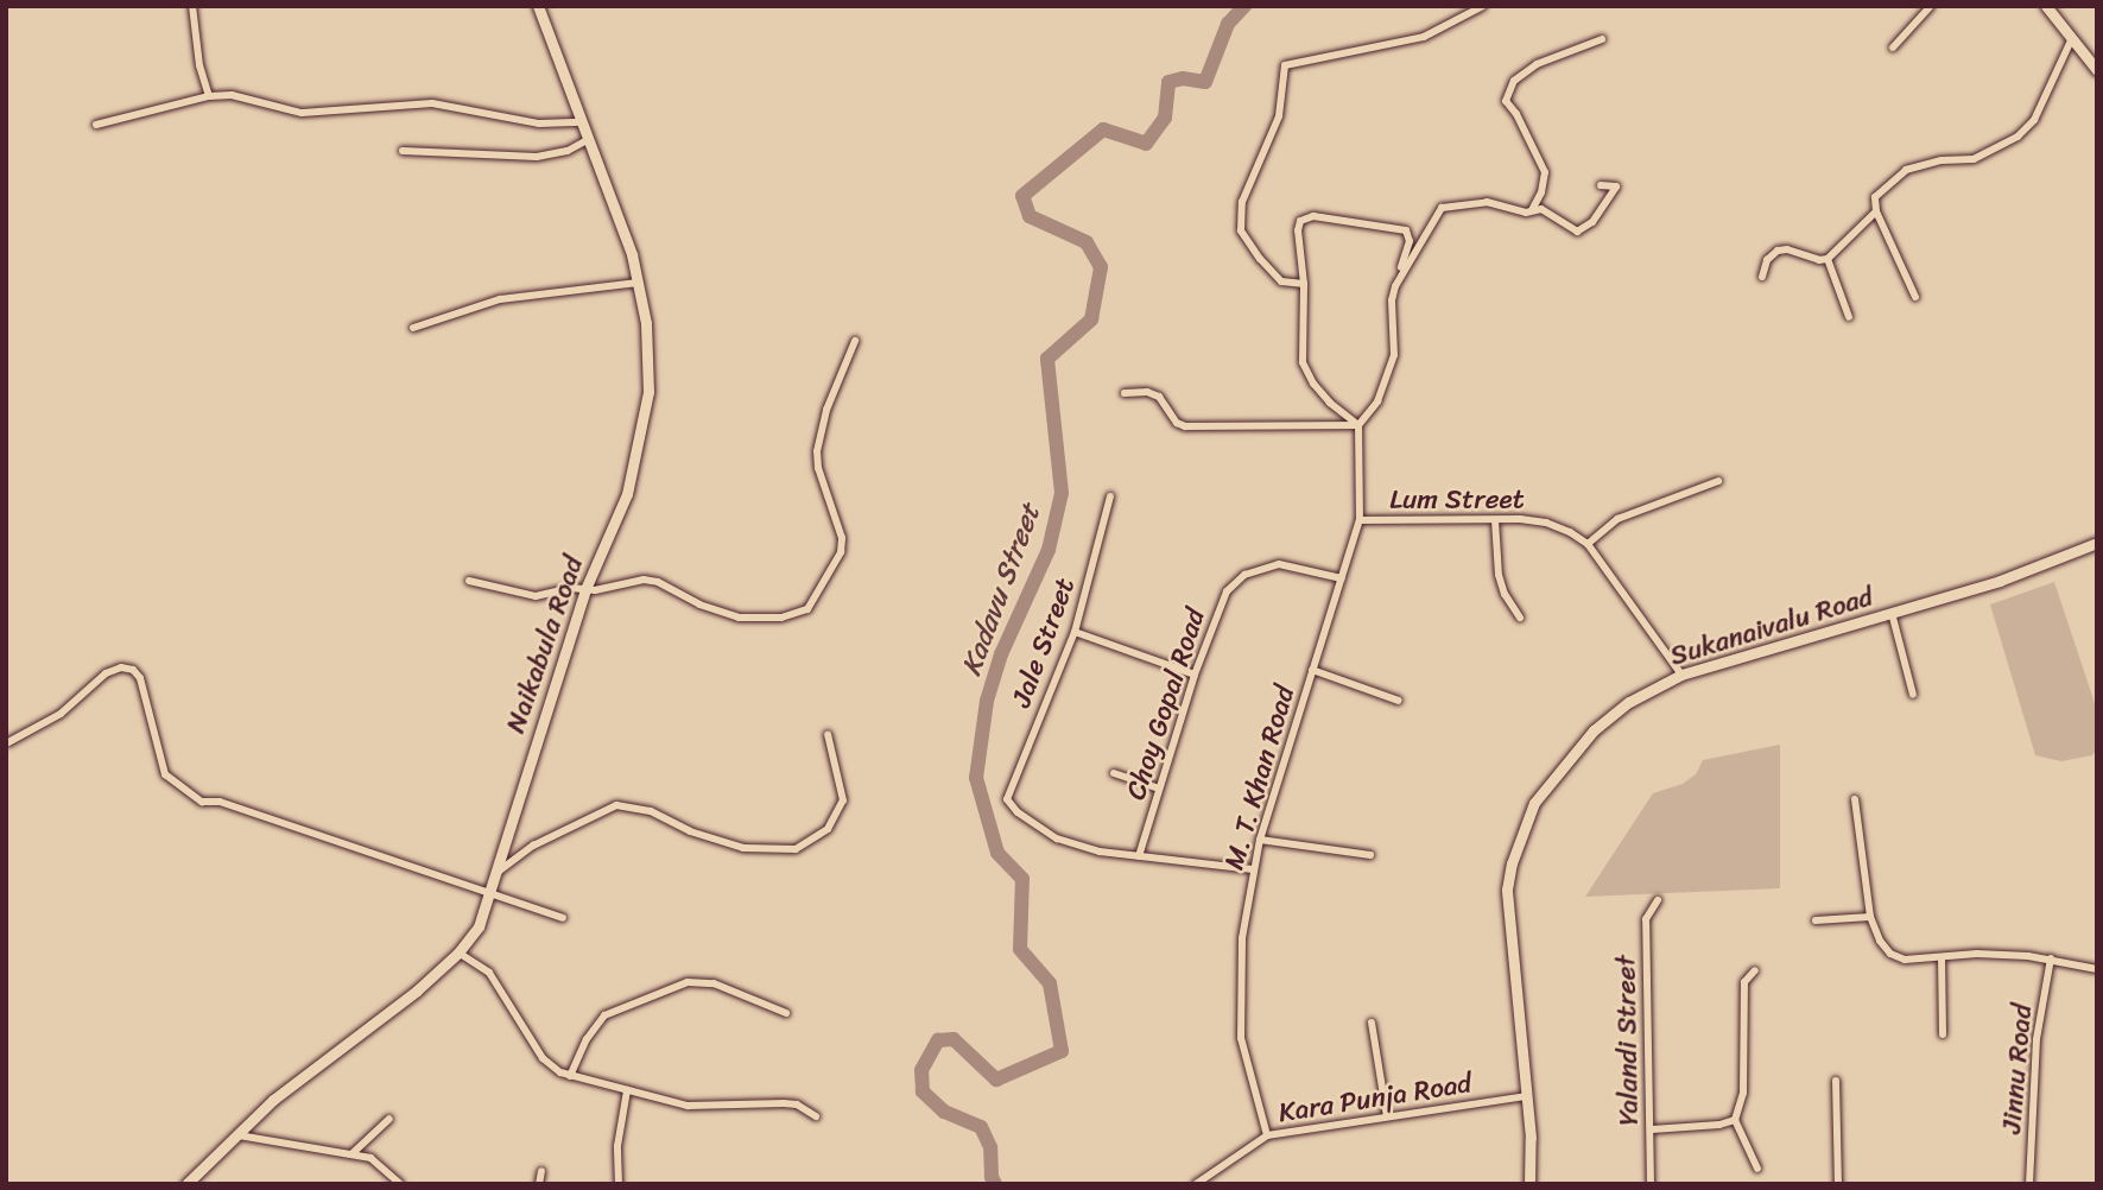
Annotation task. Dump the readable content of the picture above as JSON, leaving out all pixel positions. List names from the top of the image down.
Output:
{
  "streets": {
    "street": [
      "Lum Street",
      "Sukanaivalu Road",
      "Jale Street",
      "Naikabula Road",
      "Choy Gopal Road",
      "M. T. Khan Road",
      "Yalandi Street",
      "Jinnu Road",
      "Kara Punja Road"
    ]
  },
  "crossings": [
    ["Lum Street", "Sukanaivalu Road"],
    ["Lum Street", "M. T. Khan Road"],
    ["Sukanaivalu Road", "Kara Punja Road"],
    ["Jale Street", "Choy Gopal Road"],
    ["Choy Gopal Road", "M. T. Khan Road"],
    ["M. T. Khan Road", "Kara Punja Road"]
  ],
  "water": ["Kadavu Street"]
}
